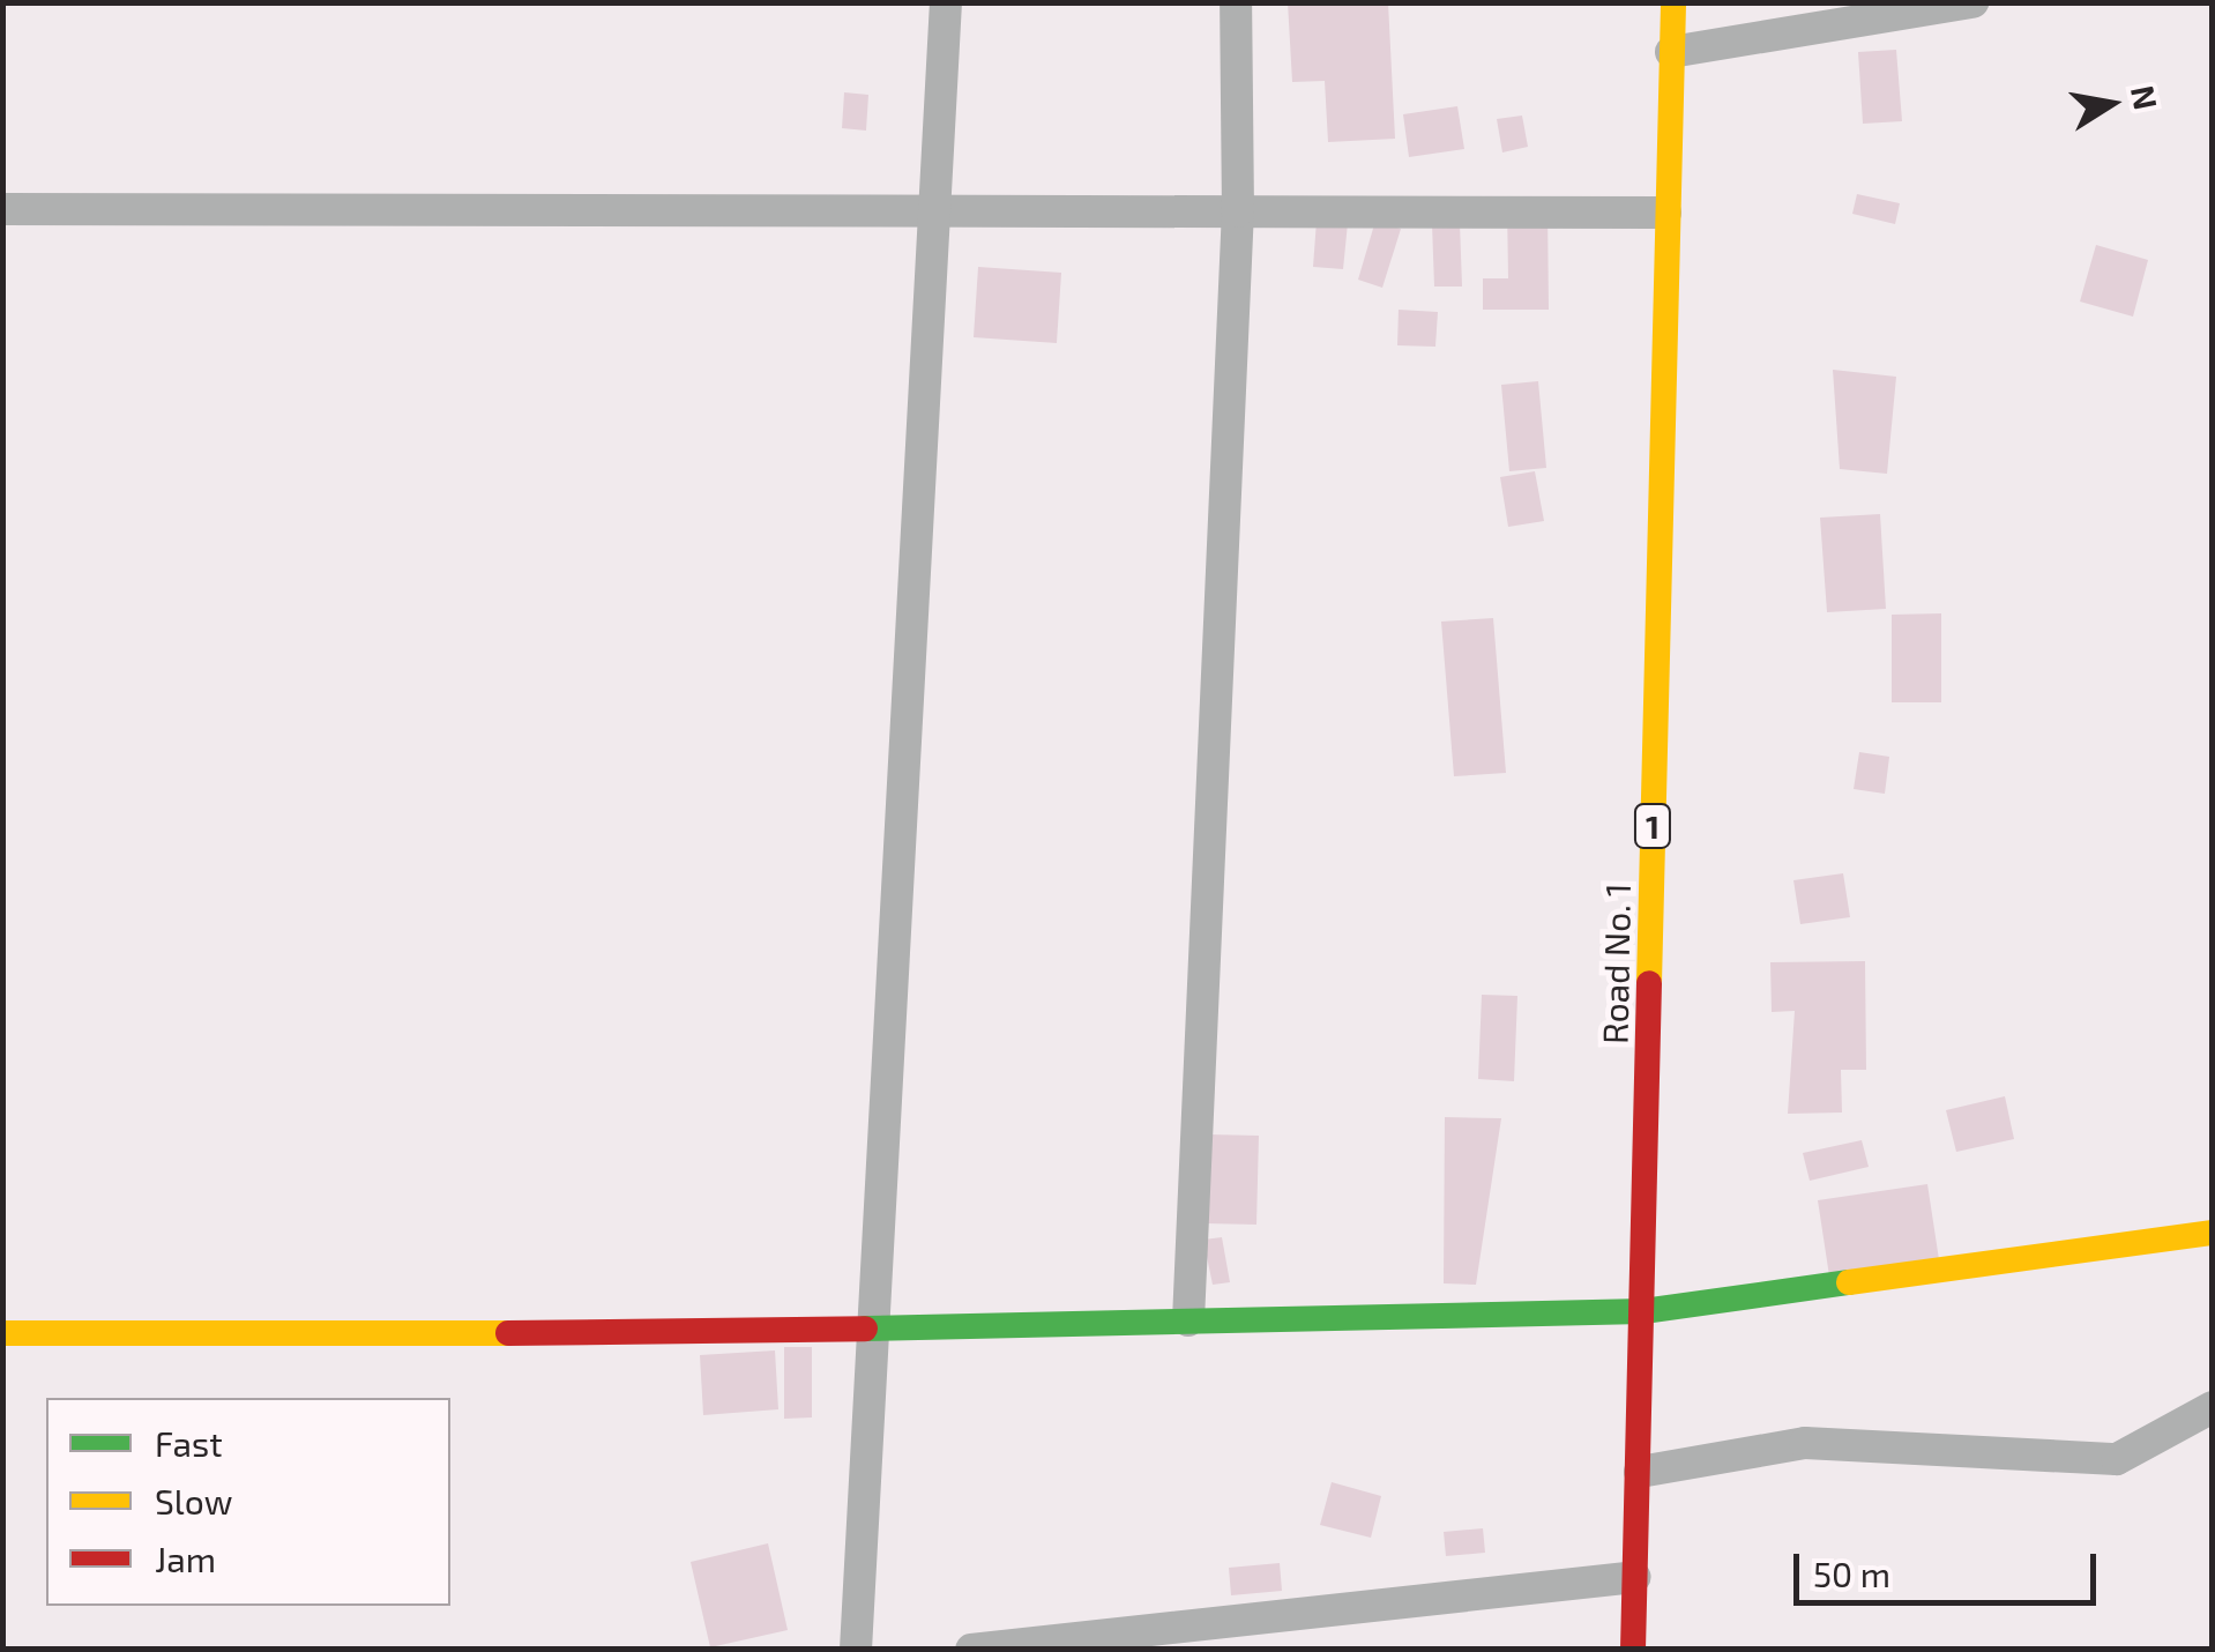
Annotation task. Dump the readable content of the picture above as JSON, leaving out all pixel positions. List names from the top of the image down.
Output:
{
  "streets": {
    "main road": ["1", "Road No. 1"]
  },
  "legend": ["Fast", "Slow", "Jam"],
  "scale_bar": "50 m",
  "north": "right"
}
